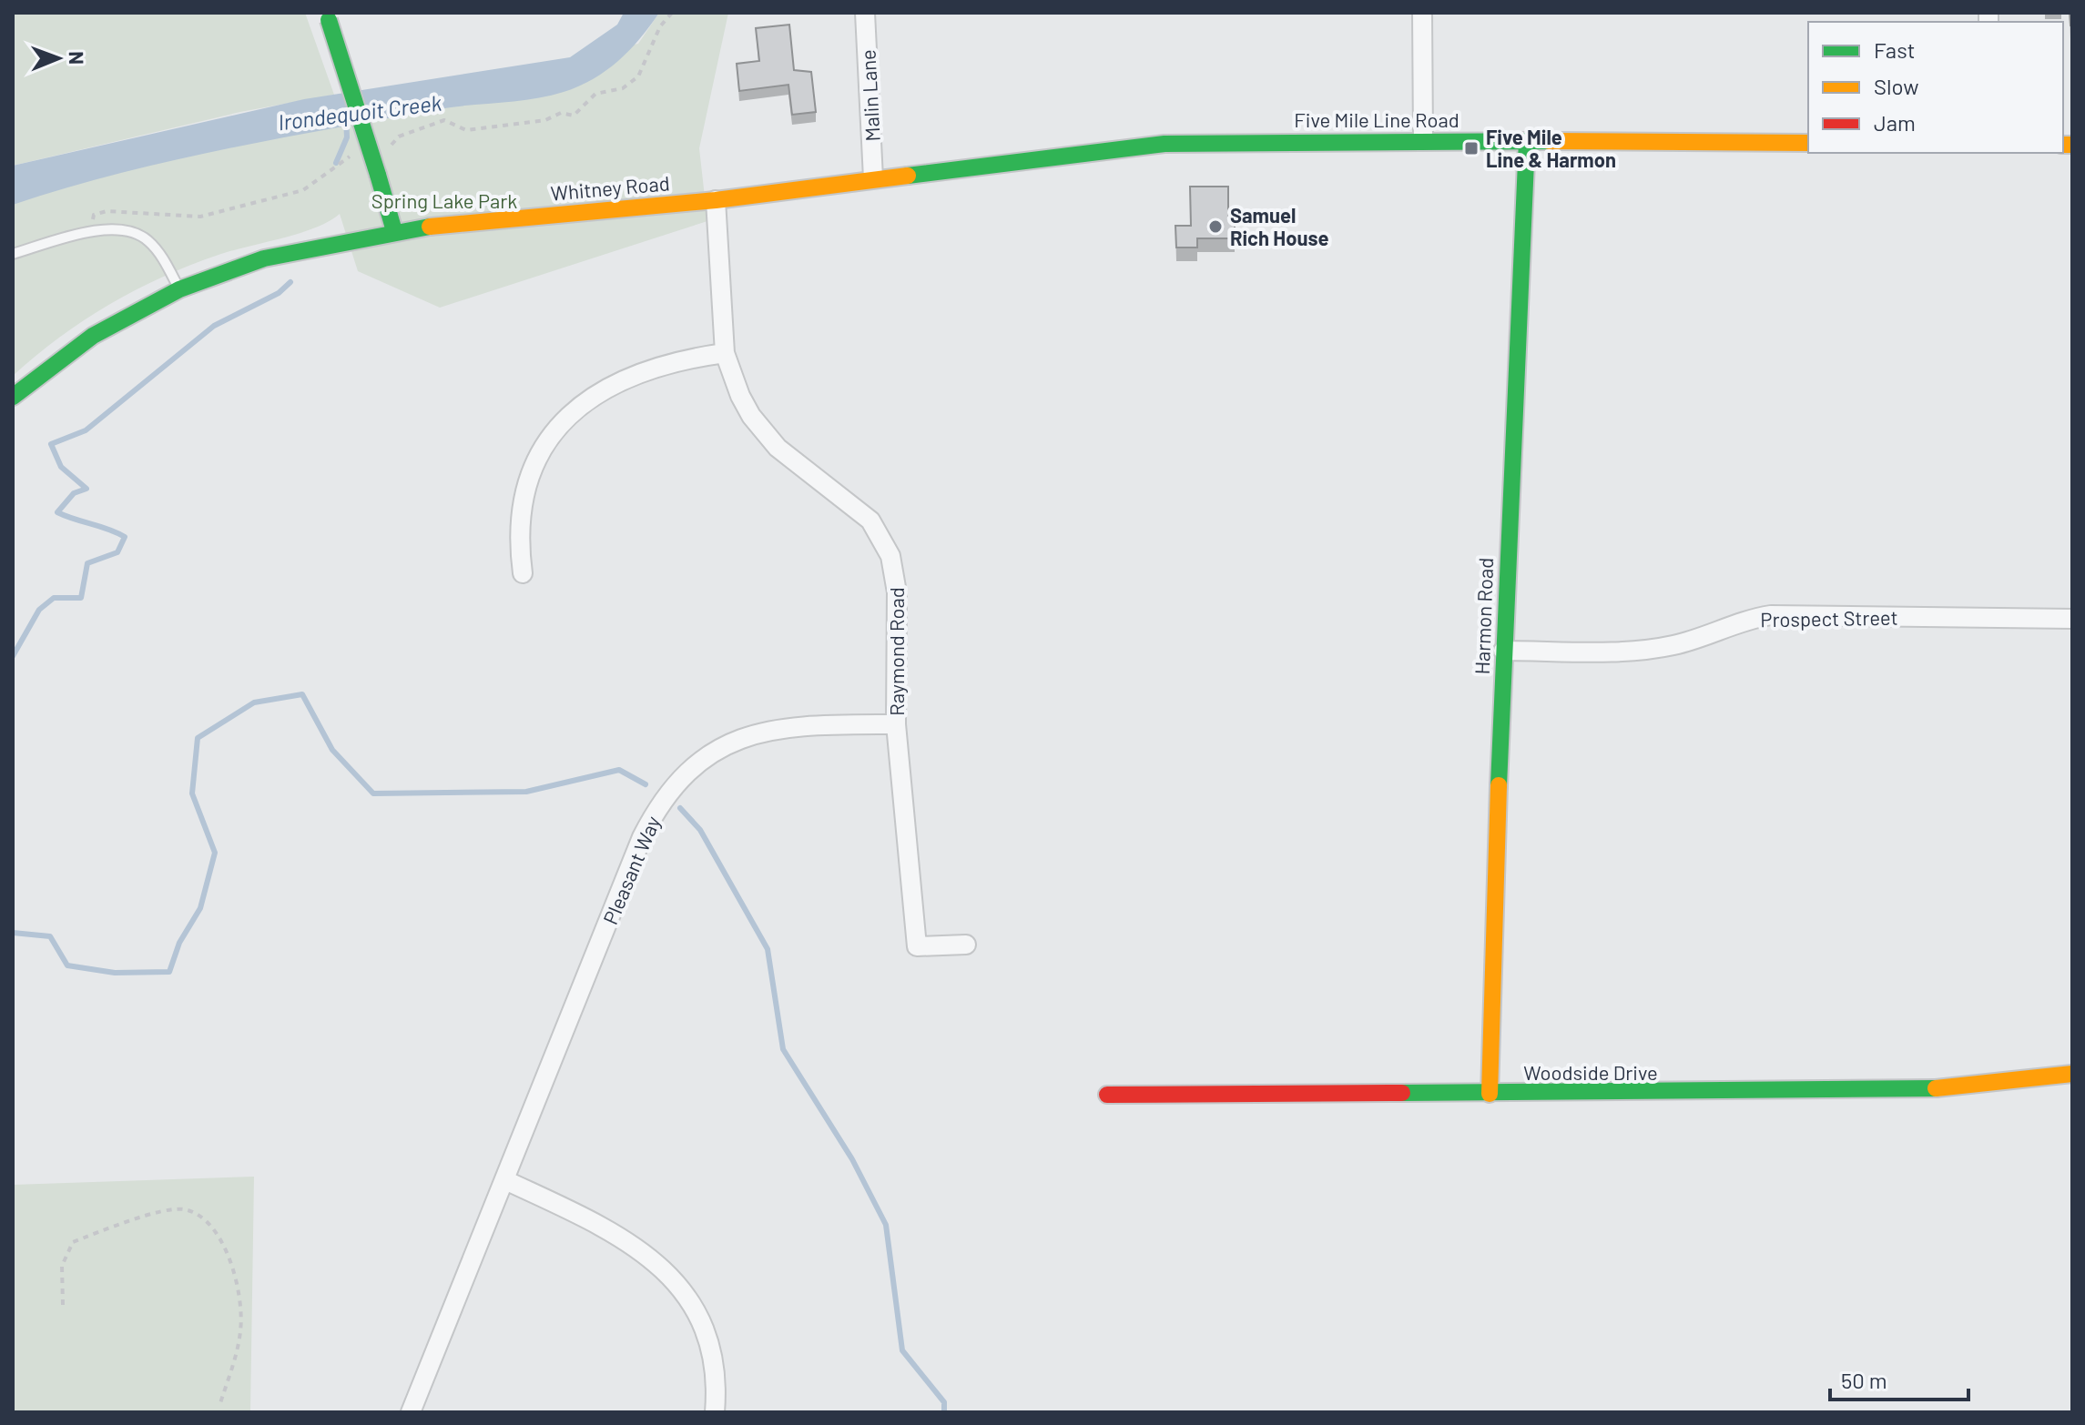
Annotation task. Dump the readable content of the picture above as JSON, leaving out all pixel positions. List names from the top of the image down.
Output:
{
  "streets": {
    "main road": [
      "Five Mile Line Road",
      "Whitney Road",
      "Harmon Road",
      "Woodside Drive"
    ],
    "street": [
      "Malin Lane",
      "Prospect Street",
      "Raymond Road",
      "Pleasant Way"
    ]
  },
  "crossings": [
    ["Malin Lane", "Whitney Road"],
    ["Five Mile Line Road", "Whitney Road"],
    ["Five Mile Line Road", "Harmon Road"],
    ["Whitney Road", "Raymond Road"],
    ["Harmon Road", "Prospect Street"],
    ["Harmon Road", "Woodside Drive"],
    ["Raymond Road", "Pleasant Way"]
  ],
  "water": ["Irondequoit Creek"],
  "parks": ["Spring Lake Park"],
  "places": {
    "transit": ["Five Mile Line & Harmon"],
    "other": ["Samuel Rich House"]
  },
  "legend": ["Fast", "Slow", "Jam"],
  "scale_bar": "50 m",
  "north": "right"
}
